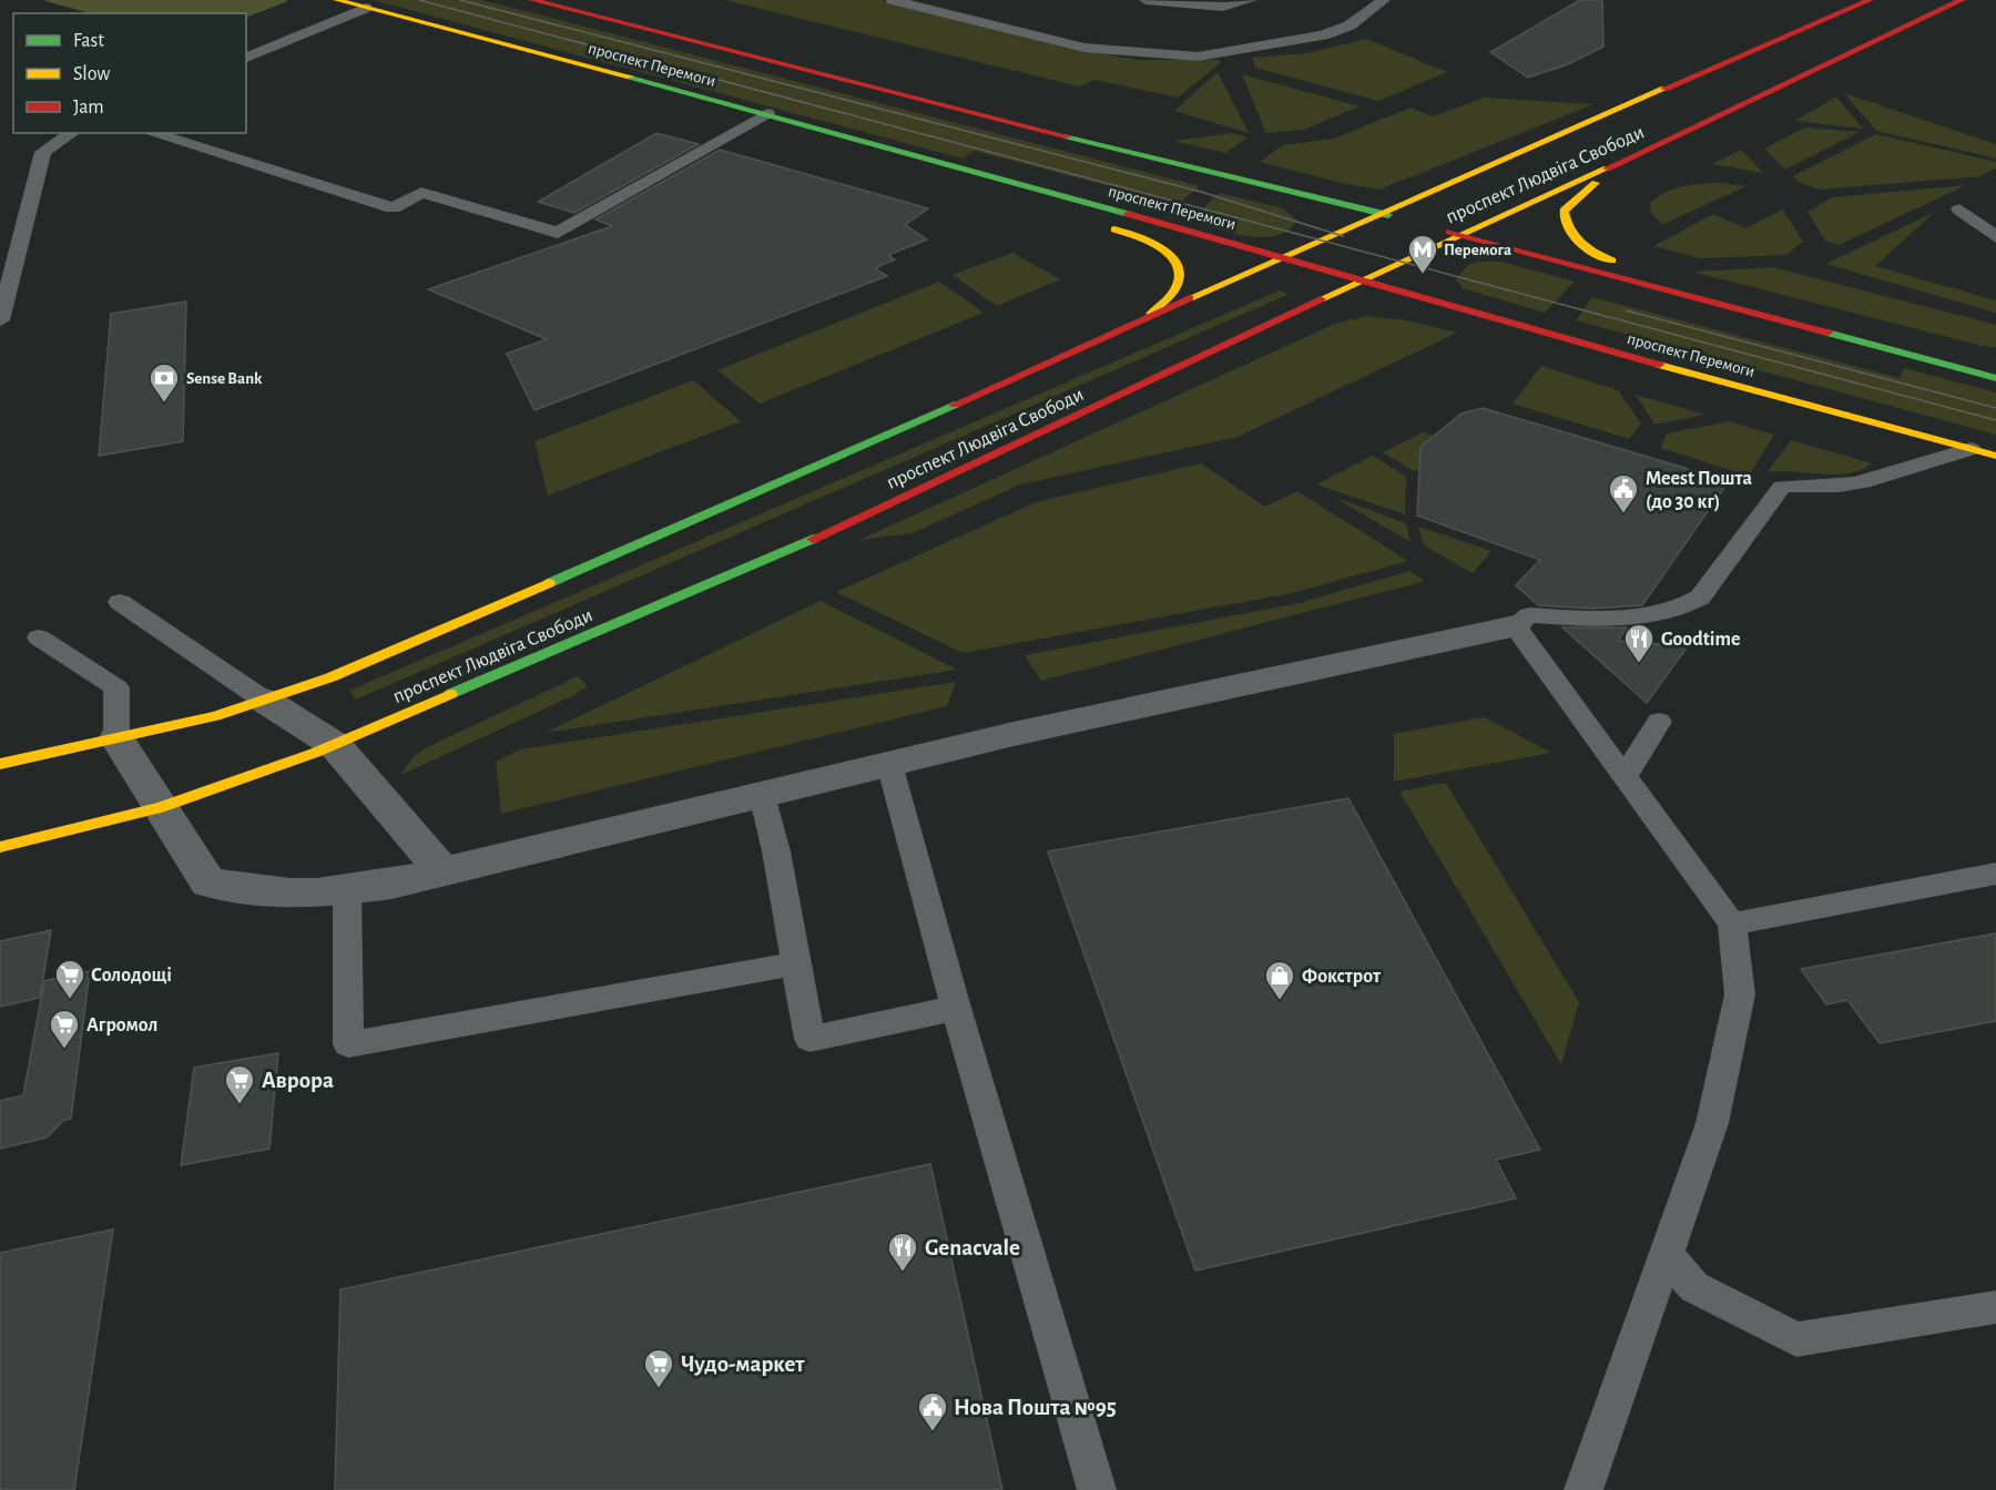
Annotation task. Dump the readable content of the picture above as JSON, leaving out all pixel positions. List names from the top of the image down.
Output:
{
  "streets": {
    "main road": ["проспект Перемоги", "проспект Людвіга Свободи"]
  },
  "crossings": [
    ["проспект Перемоги", "проспект Людвіга Свободи"]
  ],
  "places": {
    "metro station": ["Перемога"],
    "bank": ["Sense Bank"],
    "public building": ["Meest Пошта (до 30 кг)", "Нова Пошта №95"],
    "restaurant": ["Goodtime", "Genacvale"],
    "supermarket": [
      "Солодощі",
      "Агромол",
      "Аврора",
      "Чудо-маркет"
    ],
    "shop": ["Фокстрот"]
  },
  "legend": ["Fast", "Slow", "Jam"]
}
